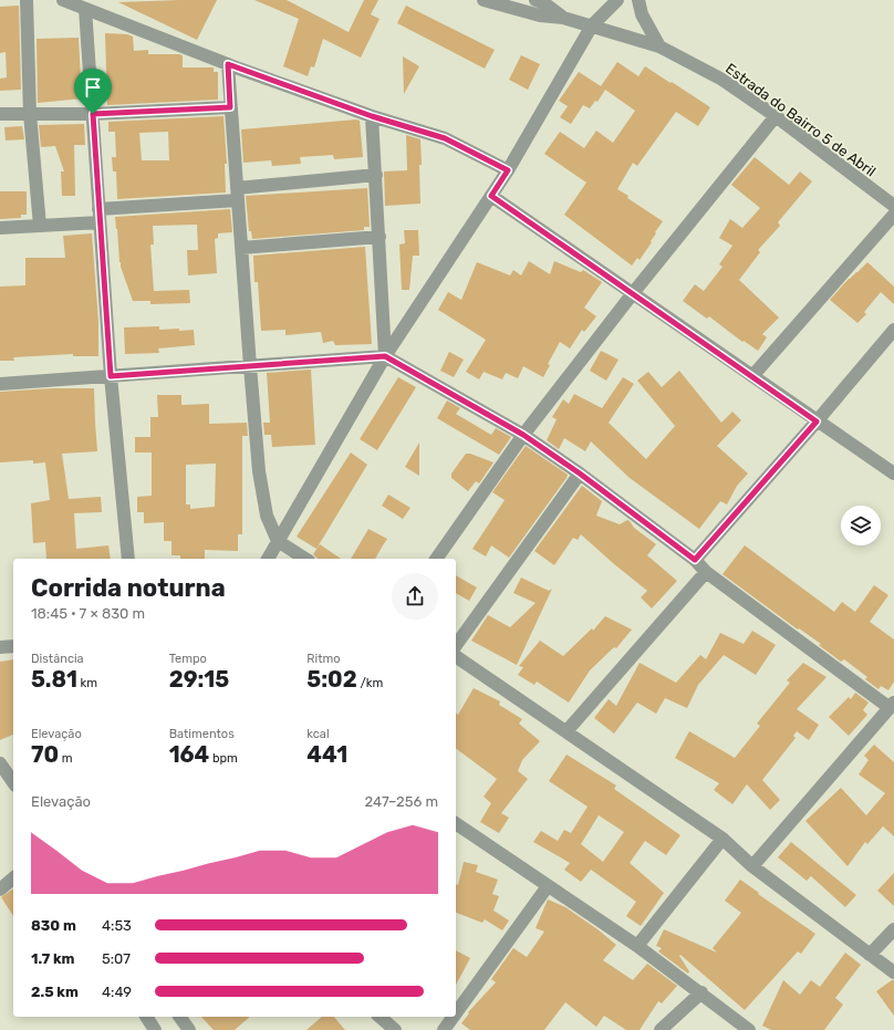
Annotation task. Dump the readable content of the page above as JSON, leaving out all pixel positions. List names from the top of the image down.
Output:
{
  "streets": {
    "street": ["Estrada do Bairro 5 de Abril"]
  },
  "page": {
    "heading": ["Corrida noturna", "18:45 · 7 × 830 m"],
    "stats": [
      ["Distância", "5.81 km"],
      ["Tempo", "29:15"],
      ["Ritmo", "5:02 /km"],
      ["Elevação", "70 m"],
      ["Batimentos", "164 bpm"],
      ["kcal", "441"]
    ],
    "chart": ["Elevação", "247–256 m"],
    "list": [
      {
        "name": "830 m",
        "note": "4:53"
      },
      {
        "name": "1.7 km",
        "note": "5:07"
      },
      {
        "name": "2.5 km",
        "note": "4:49"
      }
    ]
  }
}
